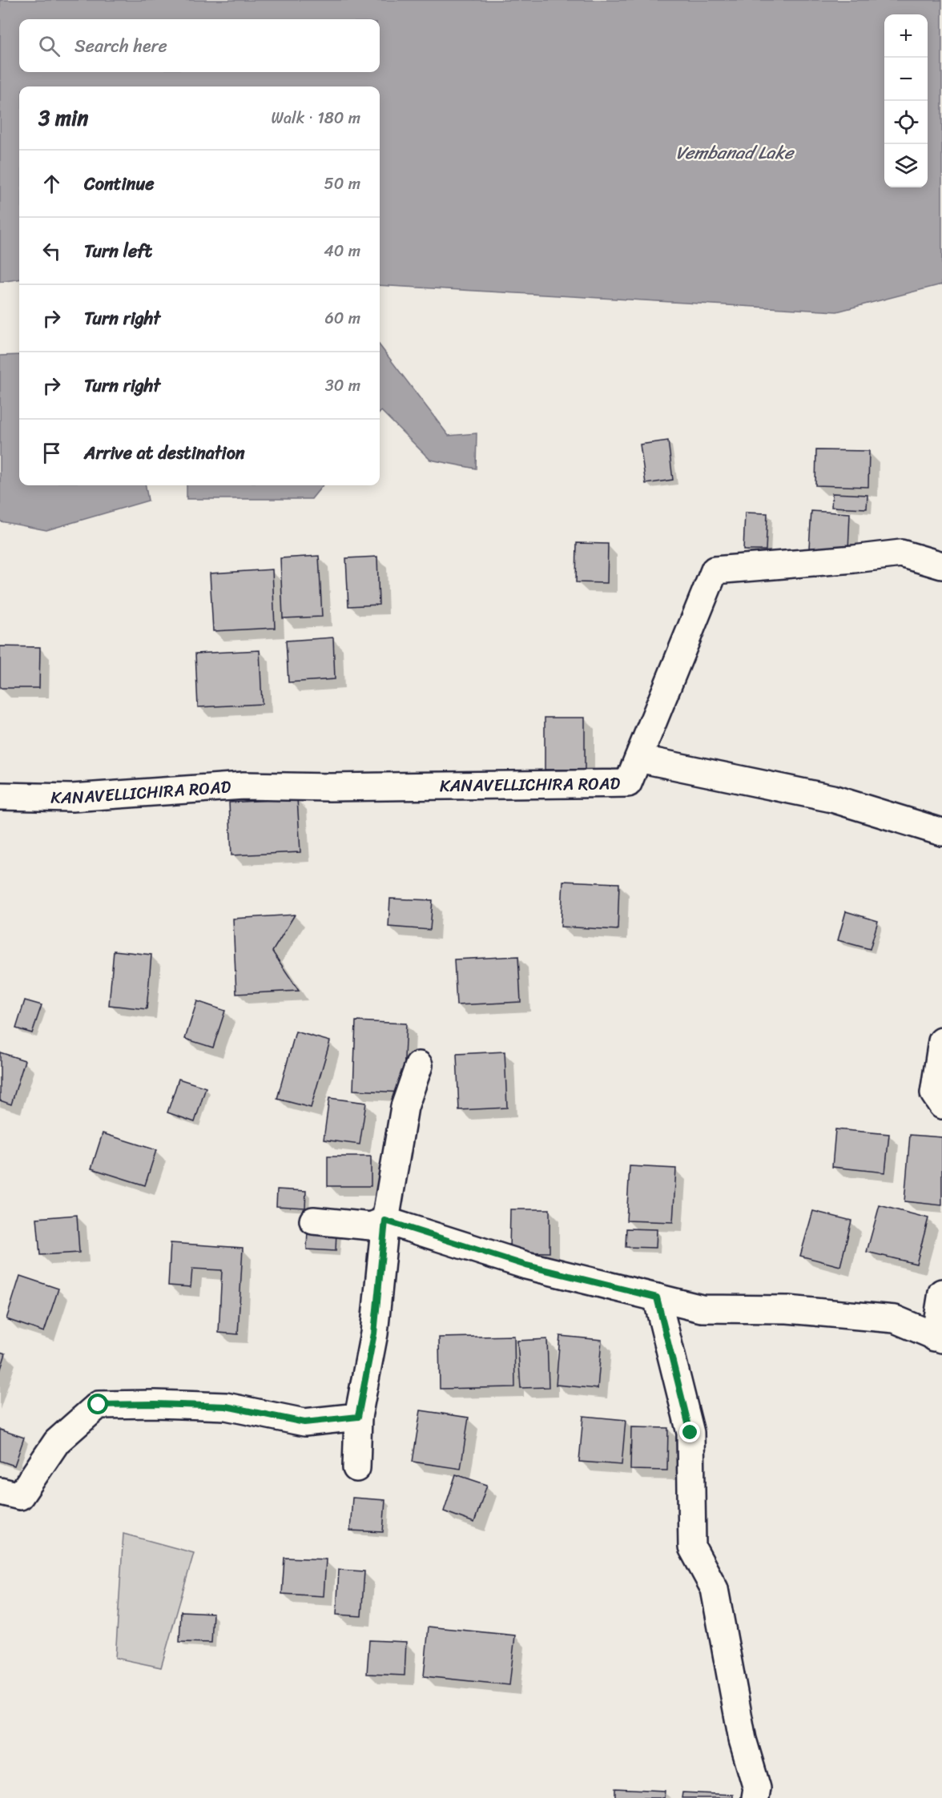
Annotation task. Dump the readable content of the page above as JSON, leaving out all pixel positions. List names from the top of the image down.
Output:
{
  "streets": {
    "street": ["KANAVELLICHIRA ROAD"]
  },
  "water": ["Vembanad Lake"],
  "page": {
    "map_buttons": ["+", "−"],
    "search": "Search here",
    "heading": ["3 min", "Walk · 180 m"],
    "list": [
      ["Continue", "50 m"],
      ["Turn left", "40 m"],
      ["Turn right", "60 m"],
      ["Turn right", "30 m"],
      "Arrive at destination"
    ]
  }
}
